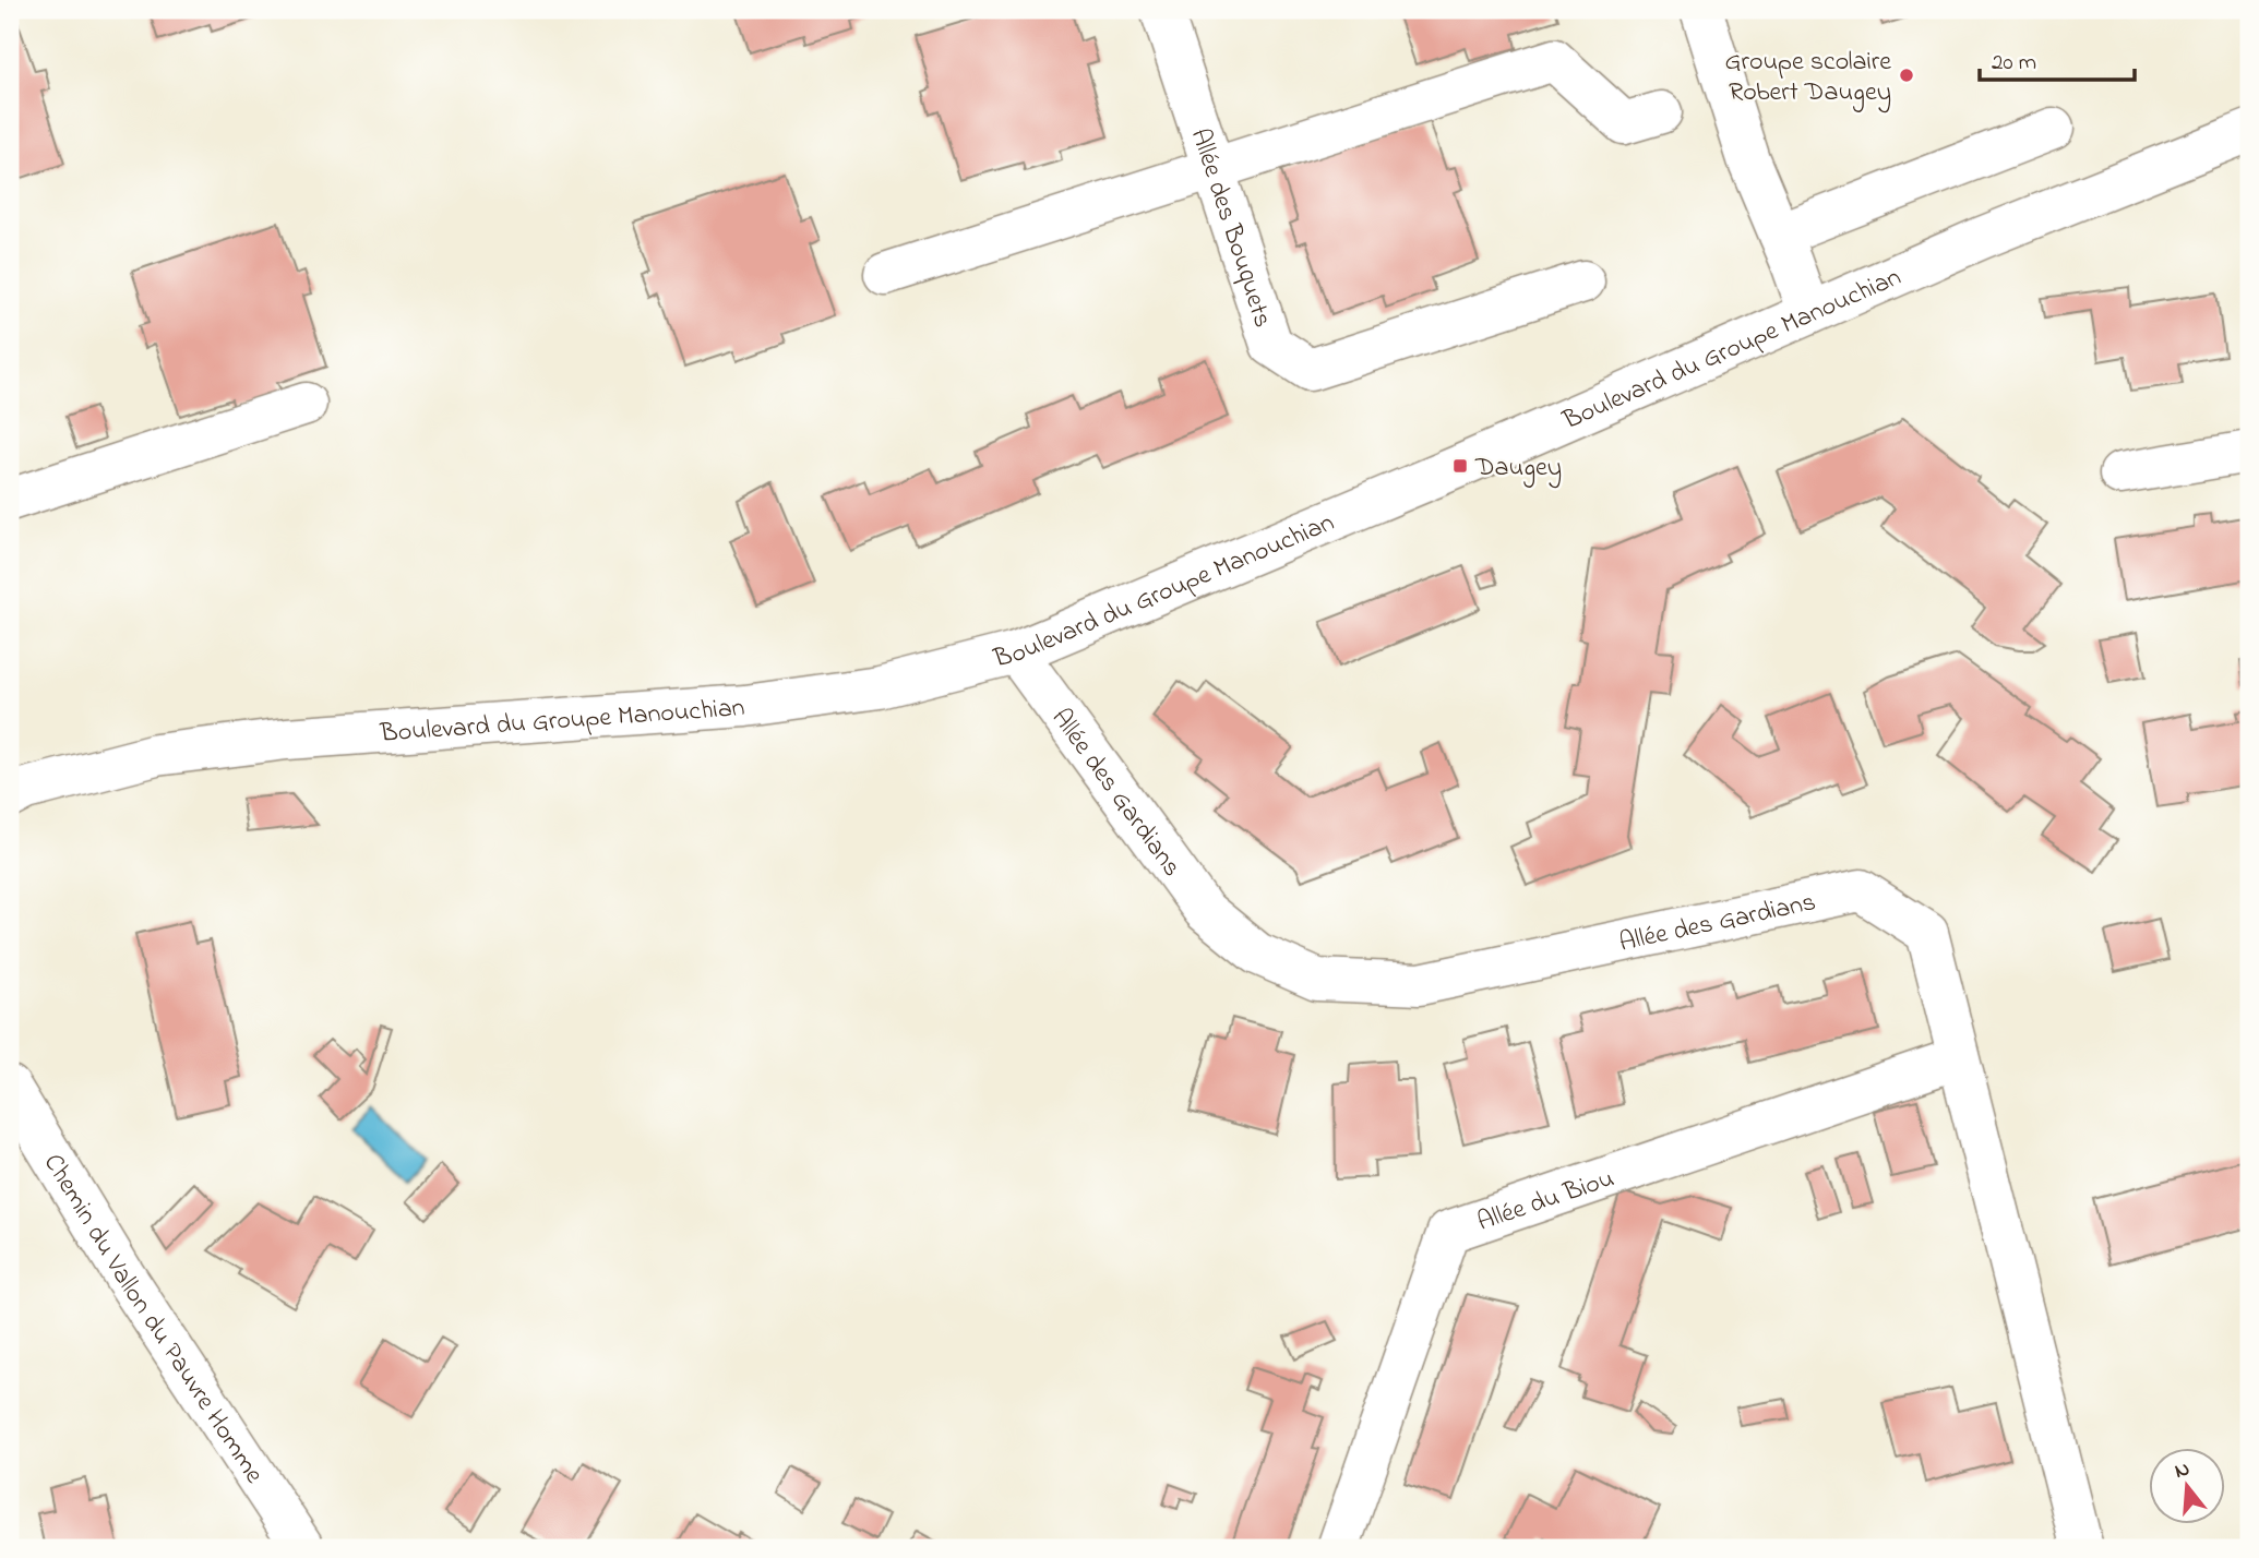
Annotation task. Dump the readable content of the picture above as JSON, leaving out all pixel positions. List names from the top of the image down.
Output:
{
  "streets": {
    "street": [
      "Allée des Bouquets",
      "Boulevard du Groupe Manouchian",
      "Allée des Gardians",
      "Allée du Biou",
      "Chemin du Vallon du Pauvre Homme"
    ]
  },
  "crossings": [
    ["Boulevard du Groupe Manouchian", "Allée des Gardians"],
    ["Allée des Gardians", "Allée du Biou"]
  ],
  "places": {
    "other": ["Groupe scolaire Robert Daugey"],
    "transit": ["Daugey"]
  },
  "scale_bar": "20 m",
  "north": "top"
}
